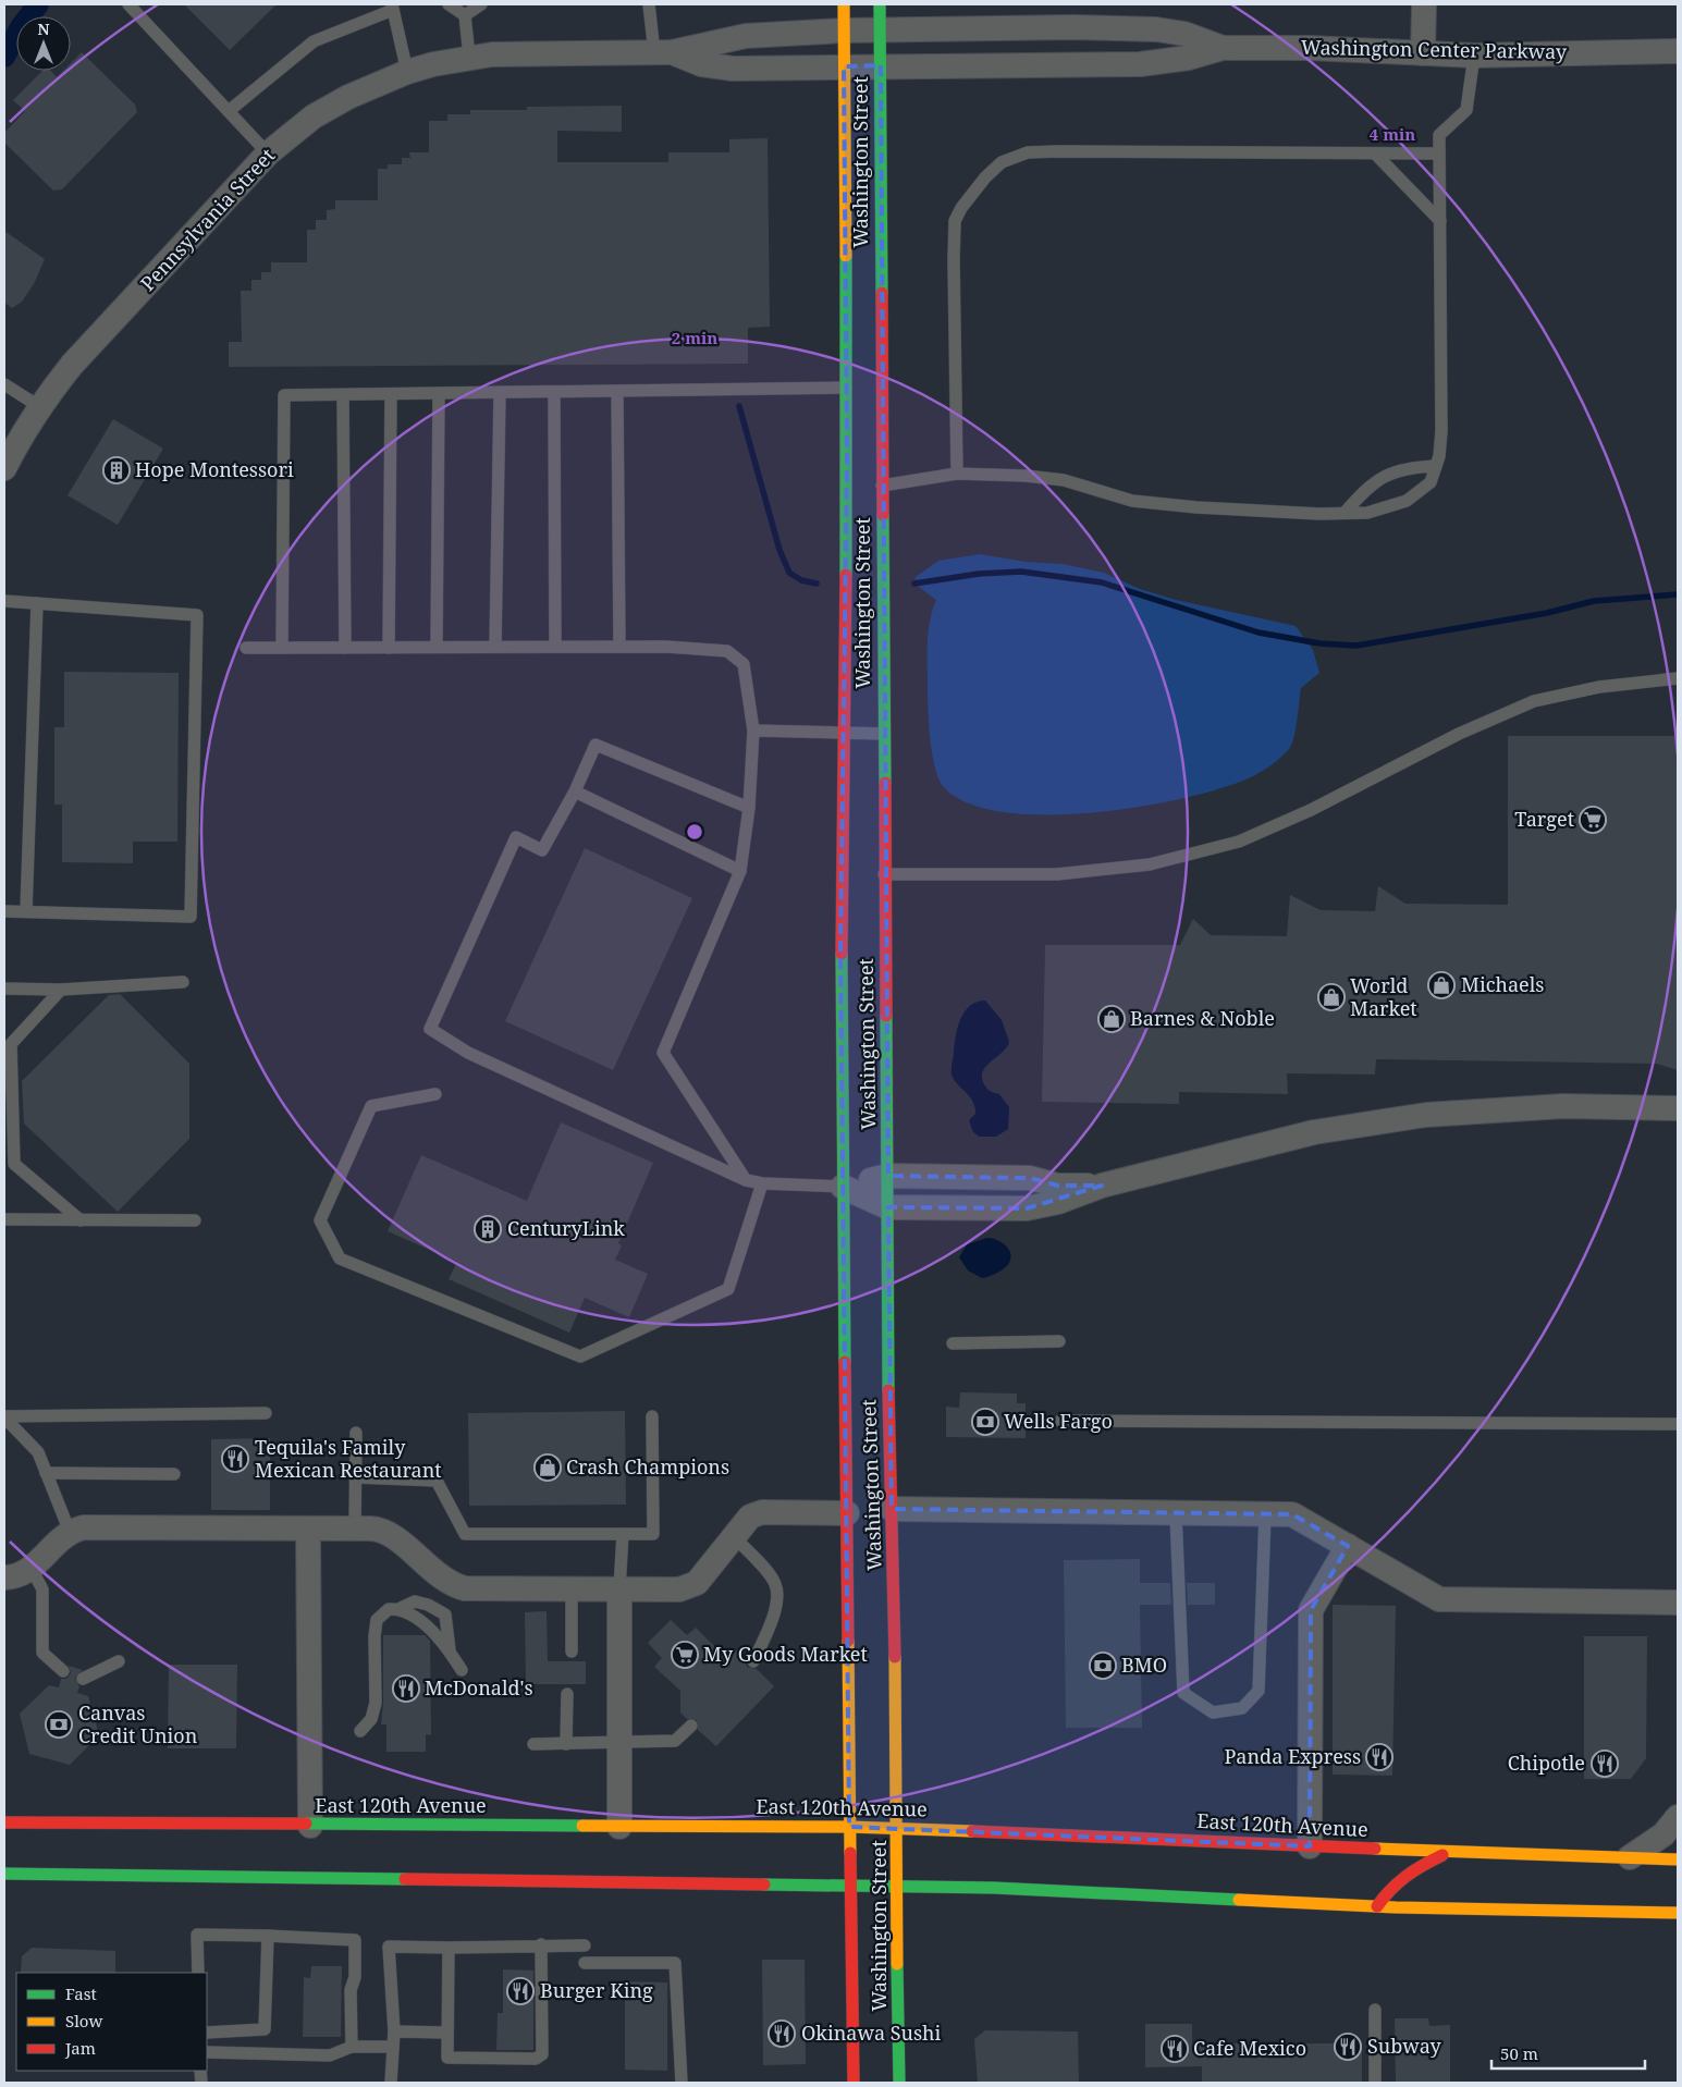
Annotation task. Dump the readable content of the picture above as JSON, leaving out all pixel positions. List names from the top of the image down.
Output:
{
  "streets": {
    "main road": ["Washington Street", "East 120th Avenue"],
    "street": ["Washington Center Parkway", "Pennsylvania Street"]
  },
  "crossings": [
    ["Washington Center Parkway", "Washington Street"],
    ["Washington Center Parkway", "Pennsylvania Street"],
    ["Washington Street", "Pennsylvania Street"],
    ["Washington Street", "East 120th Avenue"]
  ],
  "places": {
    "building": ["Hope Montessori", "CenturyLink"],
    "supermarket": ["Target", "My Goods Market"],
    "shop": [
      "Michaels",
      "World Market",
      "Barnes & Noble",
      "Crash Champions"
    ],
    "bank": ["Wells Fargo", "BMO", "Canvas Credit Union"],
    "restaurant": [
      "Tequila's Family Mexican Restaurant",
      "McDonald's",
      "Panda Express",
      "Chipotle",
      "Burger King",
      "Okinawa Sushi",
      "Subway",
      "Cafe Mexico"
    ]
  },
  "legend": ["Fast", "Slow", "Jam"],
  "scale_bar": "50 m",
  "north": "top",
  "rings": ["4 min", "2 min"]
}
